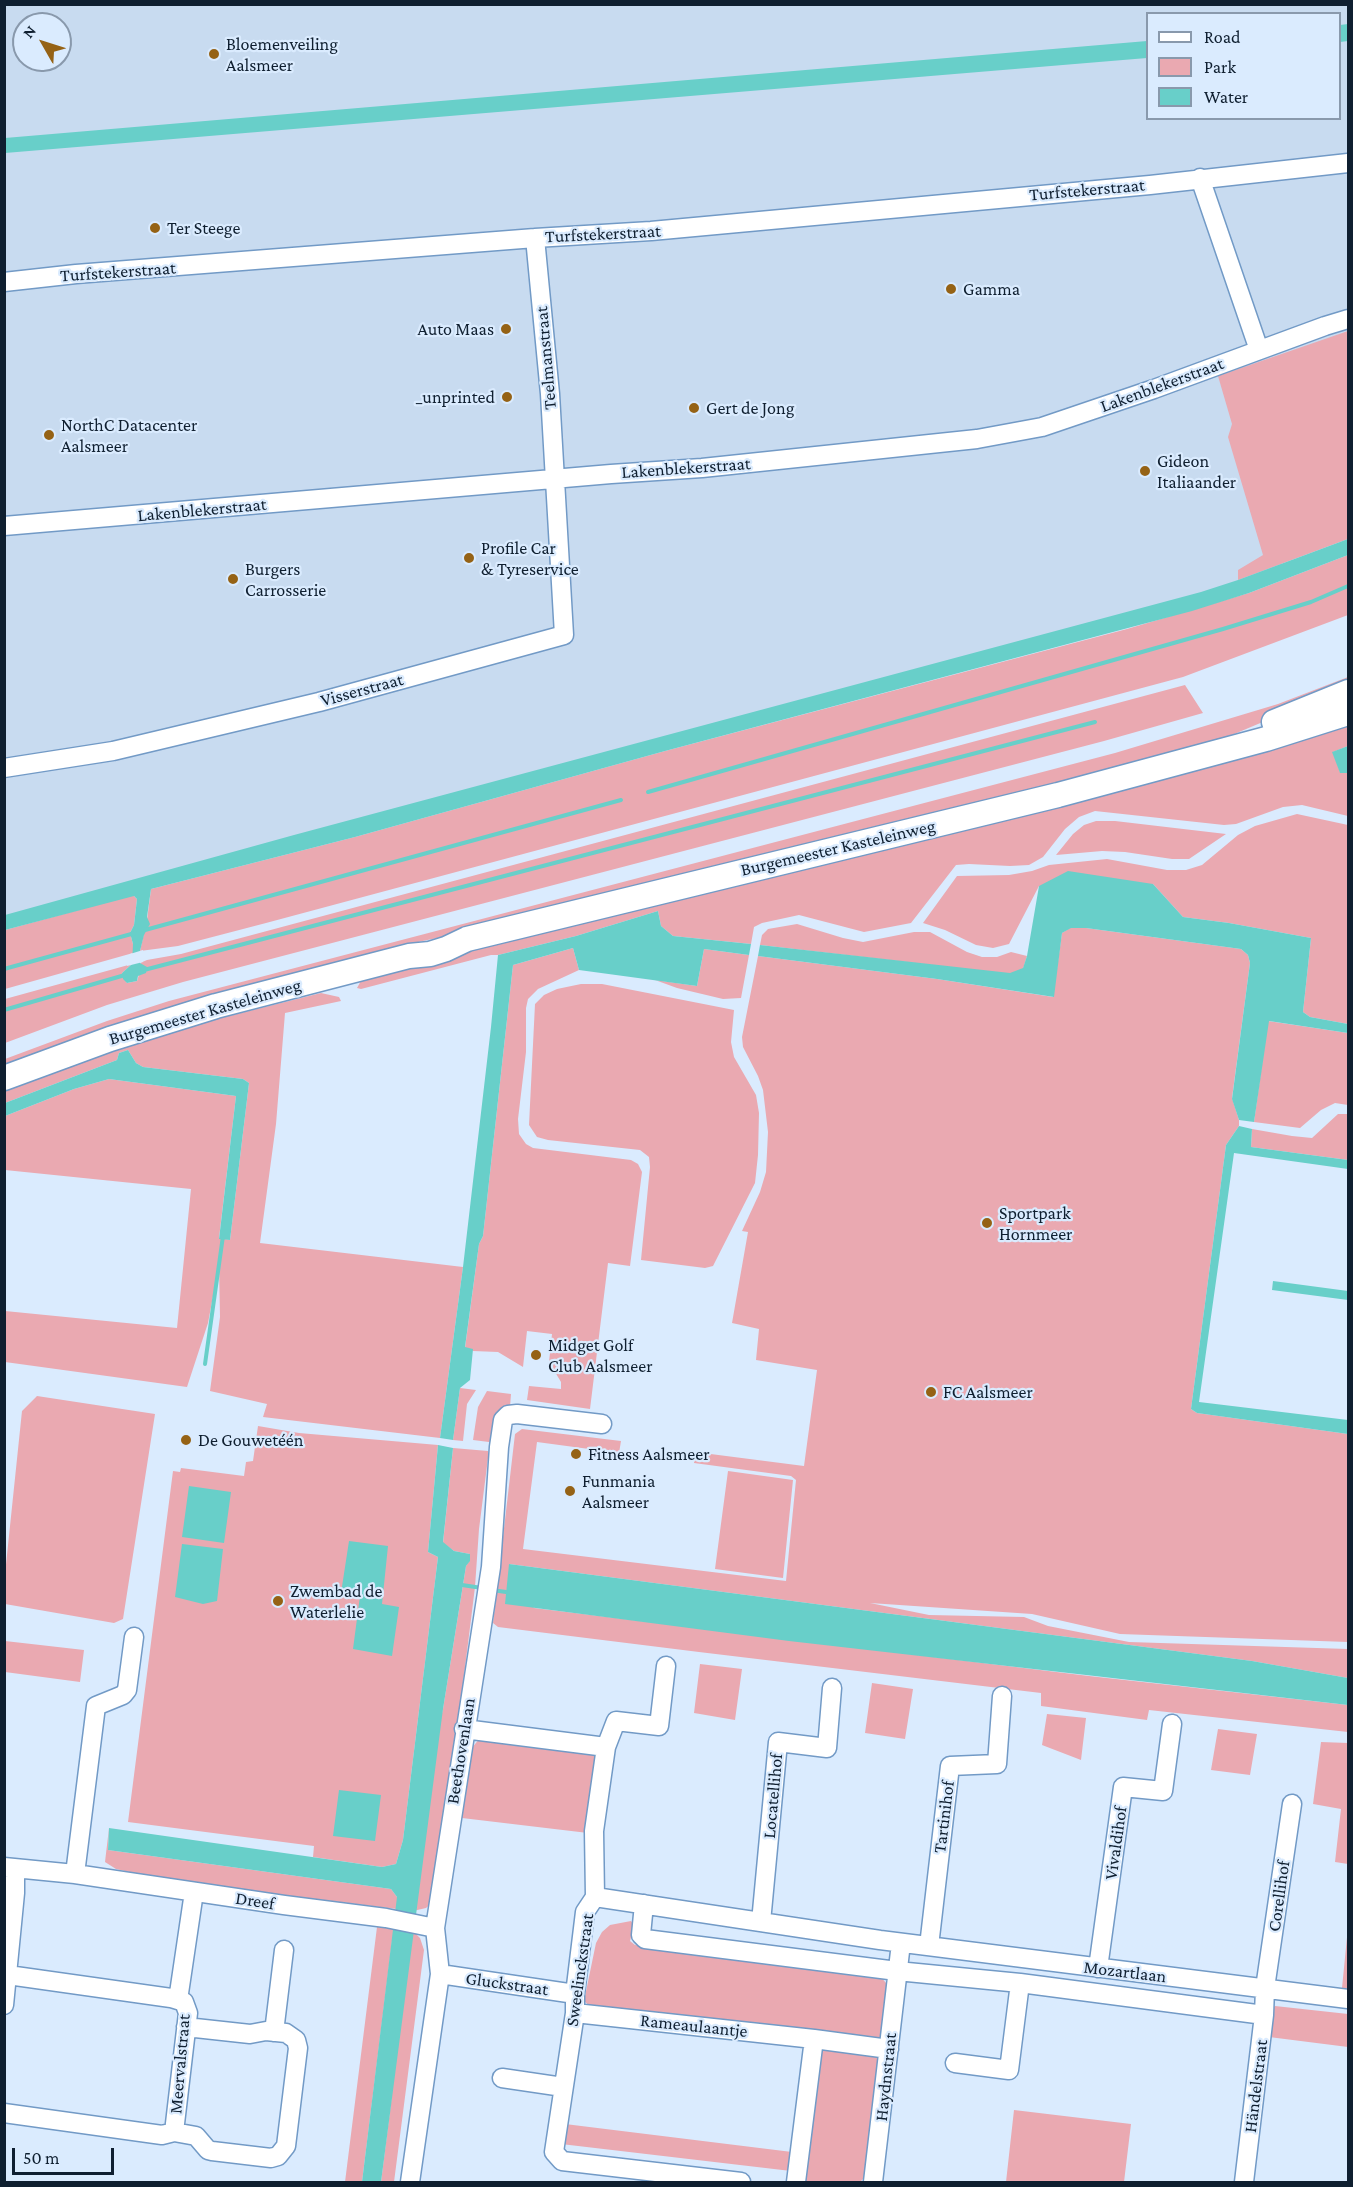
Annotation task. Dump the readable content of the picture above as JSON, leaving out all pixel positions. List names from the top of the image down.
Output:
{
  "streets": {
    "main road": ["Burgemeester Kasteleinweg"],
    "street": [
      "Turfstekerstraat",
      "Teelmanstraat",
      "Lakenblekerstraat",
      "Visserstraat",
      "Beethovenlaan",
      "Locatellihof",
      "Tartinihof",
      "Vivaldihof",
      "Corellihof",
      "Dreef",
      "Sweelinckstraat",
      "Mozartlaan",
      "Gluckstraat",
      "Rameaulaantje",
      "Meervalstraat",
      "Haydnstraat",
      "Händelstraat"
    ]
  },
  "crossings": [
    ["Turfstekerstraat", "Teelmanstraat"],
    ["Teelmanstraat", "Lakenblekerstraat"],
    ["Teelmanstraat", "Visserstraat"],
    ["Lakenblekerstraat", "Visserstraat"],
    ["Beethovenlaan", "Dreef"],
    ["Beethovenlaan", "Gluckstraat"],
    ["Locatellihof", "Mozartlaan"],
    ["Tartinihof", "Mozartlaan"],
    ["Vivaldihof", "Mozartlaan"],
    ["Corellihof", "Mozartlaan"],
    ["Corellihof", "Händelstraat"],
    ["Dreef", "Meervalstraat"],
    ["Sweelinckstraat", "Mozartlaan"],
    ["Sweelinckstraat", "Gluckstraat"],
    ["Sweelinckstraat", "Rameaulaantje"],
    ["Mozartlaan", "Haydnstraat"],
    ["Mozartlaan", "Händelstraat"],
    ["Rameaulaantje", "Haydnstraat"]
  ],
  "places": [
    "Bloemenveiling Aalsmeer",
    "Ter Steege",
    "Gamma",
    "Auto Maas",
    "_unprinted",
    "Gert de Jong",
    "NorthC Datacenter Aalsmeer",
    "Gideon Italiaander",
    "Profile Car & Tyreservice",
    "Burgers Carrosserie",
    "Sportpark Hornmeer",
    "Midget Golf Club Aalsmeer",
    "FC Aalsmeer",
    "De Gouwetéén",
    "Fitness Aalsmeer",
    "Funmania Aalsmeer",
    "Zwembad de Waterlelie"
  ],
  "legend": ["Road", "Park", "Water"],
  "scale_bar": "50 m",
  "north": "top left"
}
